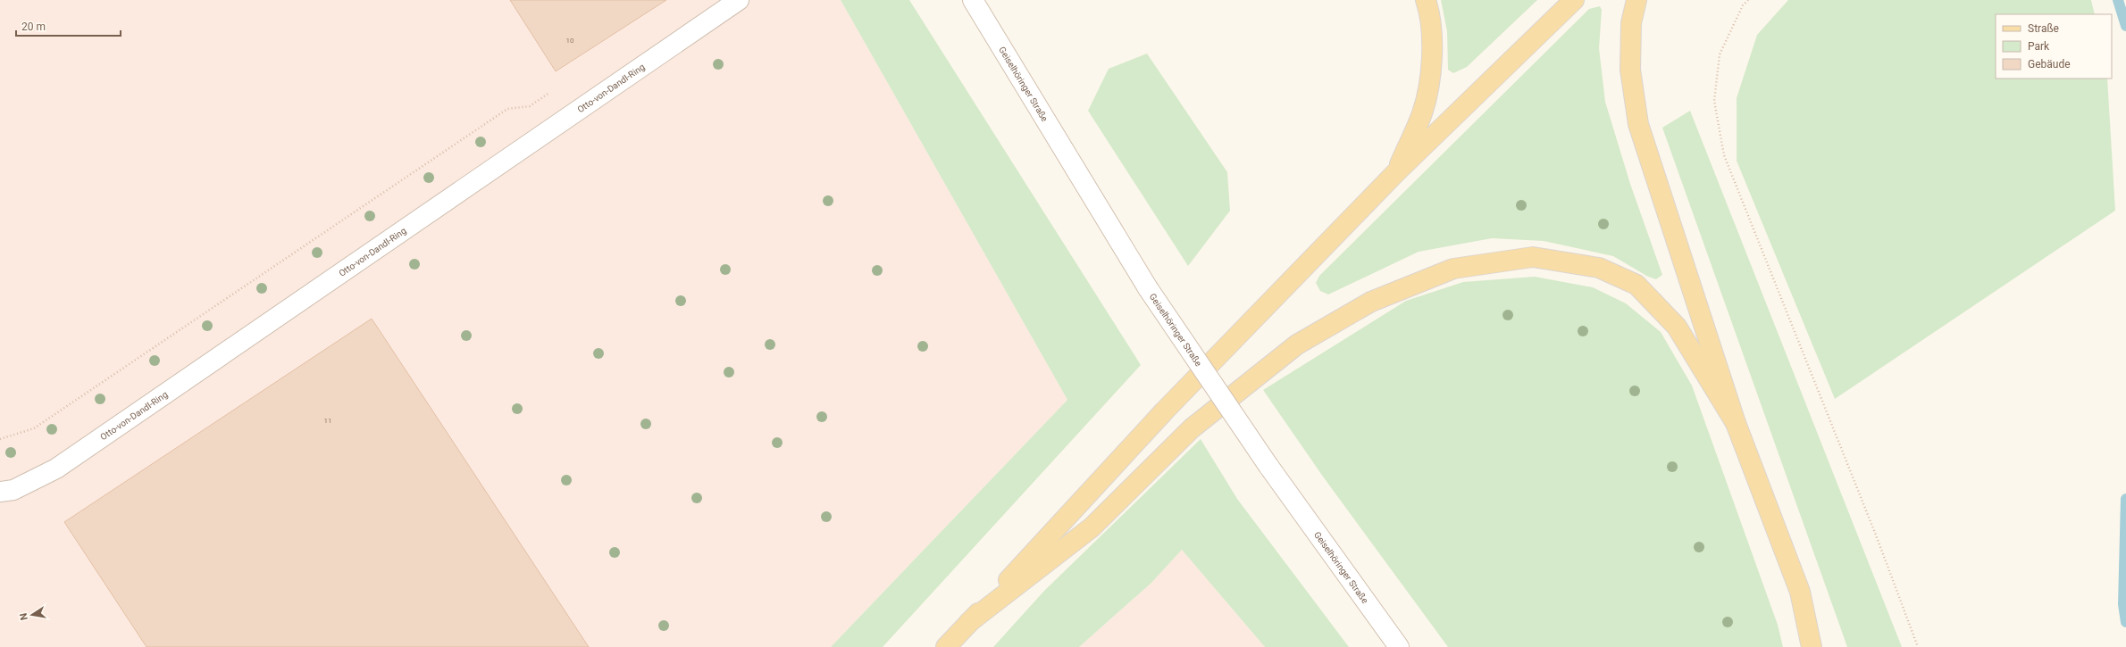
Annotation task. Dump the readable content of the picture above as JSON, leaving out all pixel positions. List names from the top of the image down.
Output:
{
  "streets": {
    "street": ["Geiselhöringer Straße", "Otto-von-Dandl-Ring"]
  },
  "house_numbers": ["10", "11"],
  "legend": ["Straße", "Park", "Gebäude"],
  "scale_bar": "20 m",
  "north": "left"
}
